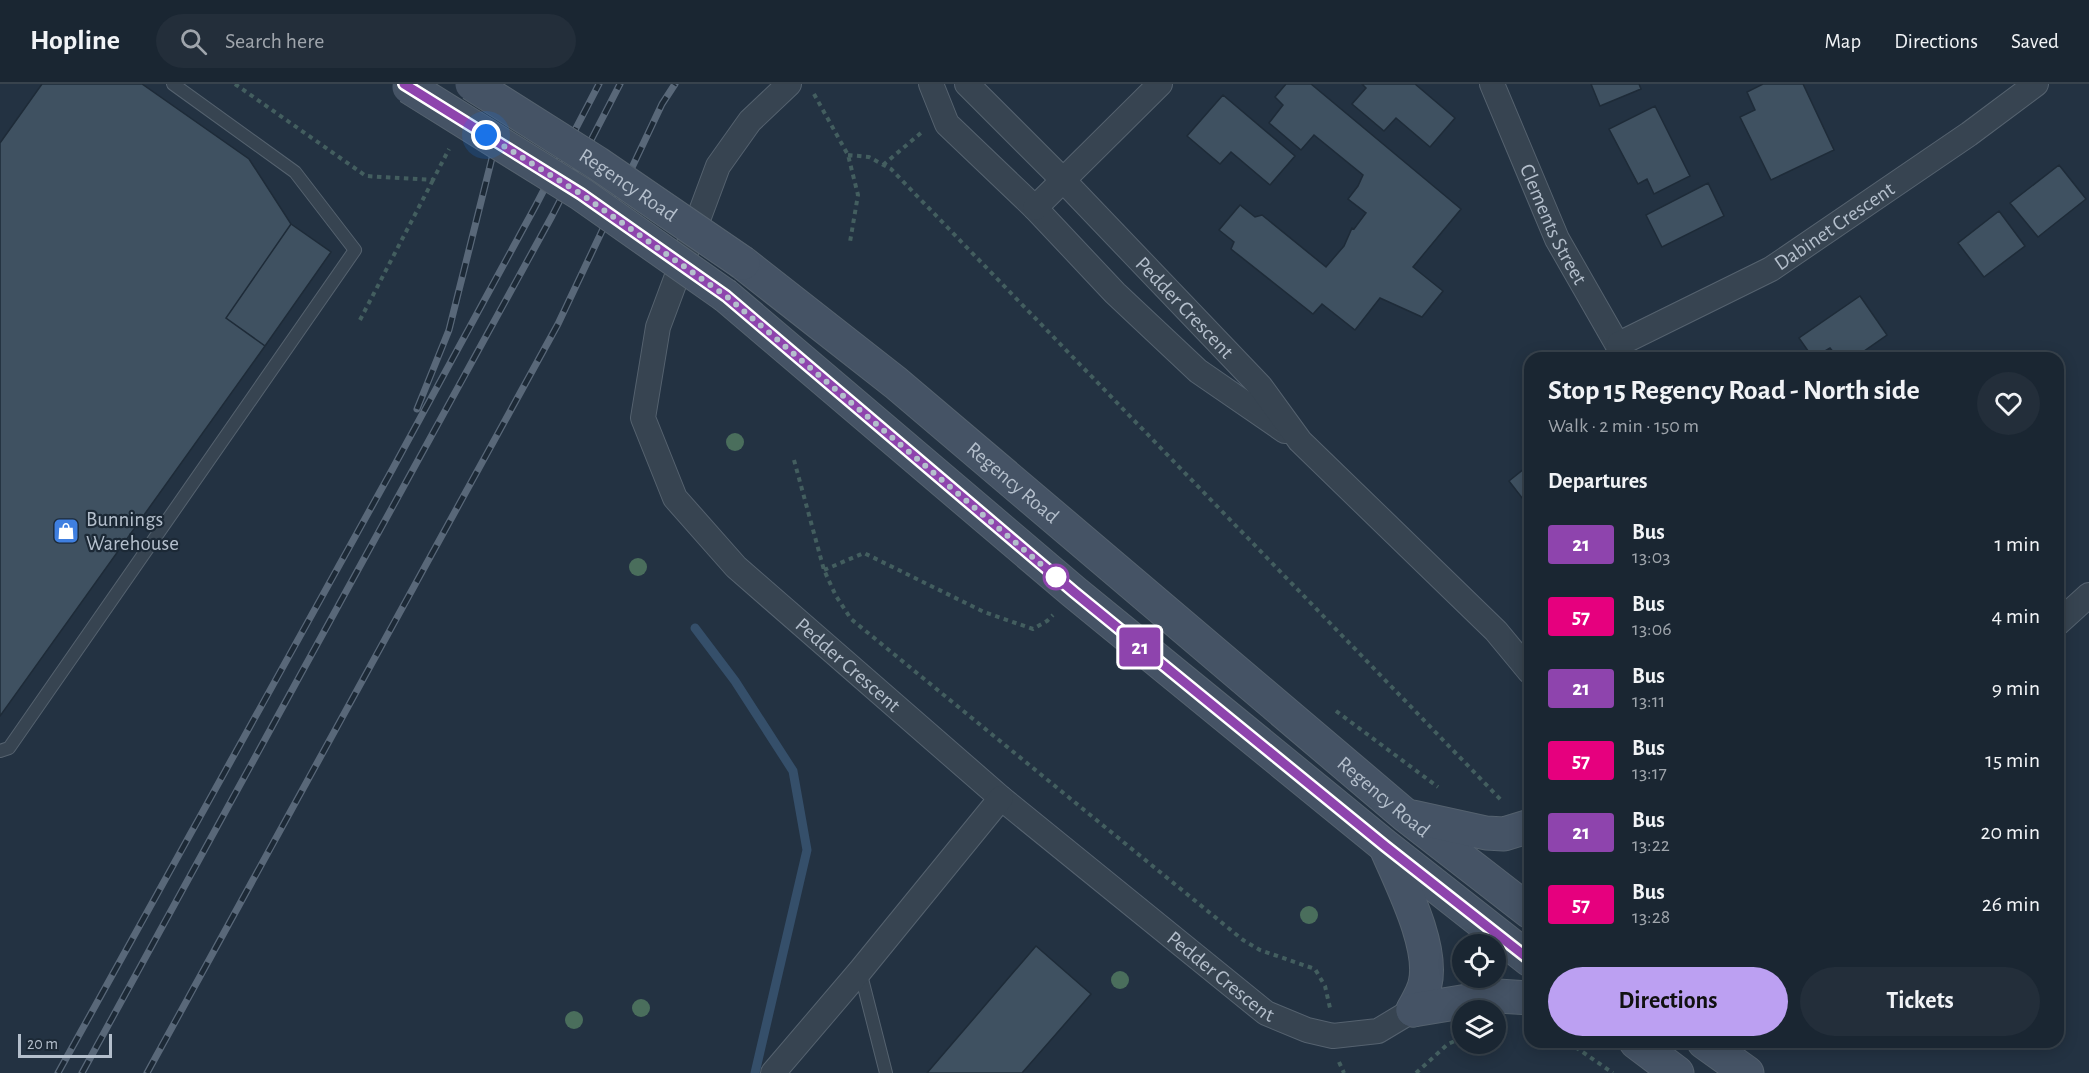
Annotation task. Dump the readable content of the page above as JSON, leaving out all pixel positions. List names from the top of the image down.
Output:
{
  "streets": {
    "main road": ["Regency Road"],
    "street": ["Clements Street", "Dabinet Crescent", "Pedder Crescent"]
  },
  "crossings": [
    ["Clements Street", "Dabinet Crescent"]
  ],
  "places": {
    "shop": ["Bunnings Warehouse"]
  },
  "lines": ["bus line 21"],
  "scale_bar": "20 m",
  "page": {
    "header": "Hopline",
    "search": "Search here",
    "nav": ["Map", "Directions", "Saved"],
    "on_map": "21",
    "heading": [
      ["Stop 15 Regency Road - North side", "Walk · 2 min · 150 m"],
      "Departures"
    ],
    "list": [
      {
        "mark": "21",
        "name": "Bus",
        "note": "13:03",
        "value": "1 min"
      },
      {
        "mark": "57",
        "name": "Bus",
        "note": "13:06",
        "value": "4 min"
      },
      {
        "mark": "21",
        "name": "Bus",
        "note": "13:11",
        "value": "9 min"
      },
      {
        "mark": "57",
        "name": "Bus",
        "note": "13:17",
        "value": "15 min"
      },
      {
        "mark": "21",
        "name": "Bus",
        "note": "13:22",
        "value": "20 min"
      },
      {
        "mark": "57",
        "name": "Bus",
        "note": "13:28",
        "value": "26 min"
      }
    ],
    "buttons": ["Directions", "Tickets"],
    "scale": "20 m"
  }
}
